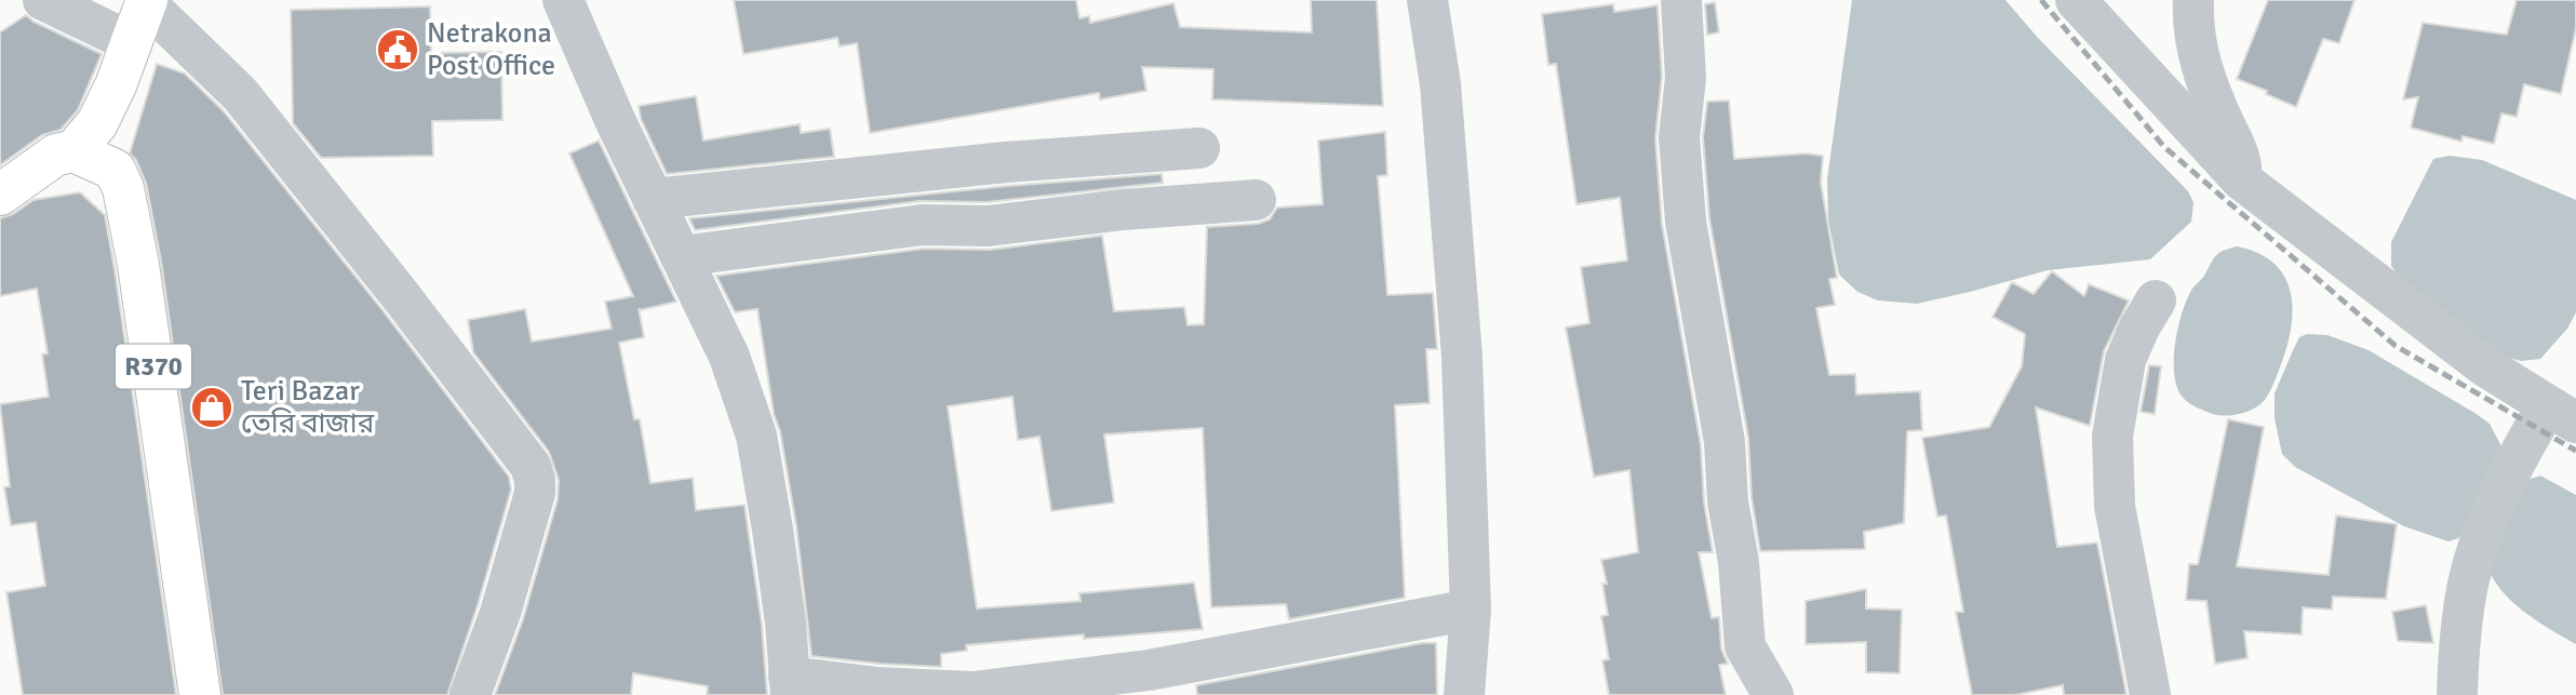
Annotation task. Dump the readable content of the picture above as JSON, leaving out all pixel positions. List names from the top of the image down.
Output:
{
  "streets": {
    "main road": ["R370"]
  },
  "places": {
    "public building": ["Netrakona Post Office"],
    "shop": ["Teri Bazar তেরি বাজার"]
  }
}
